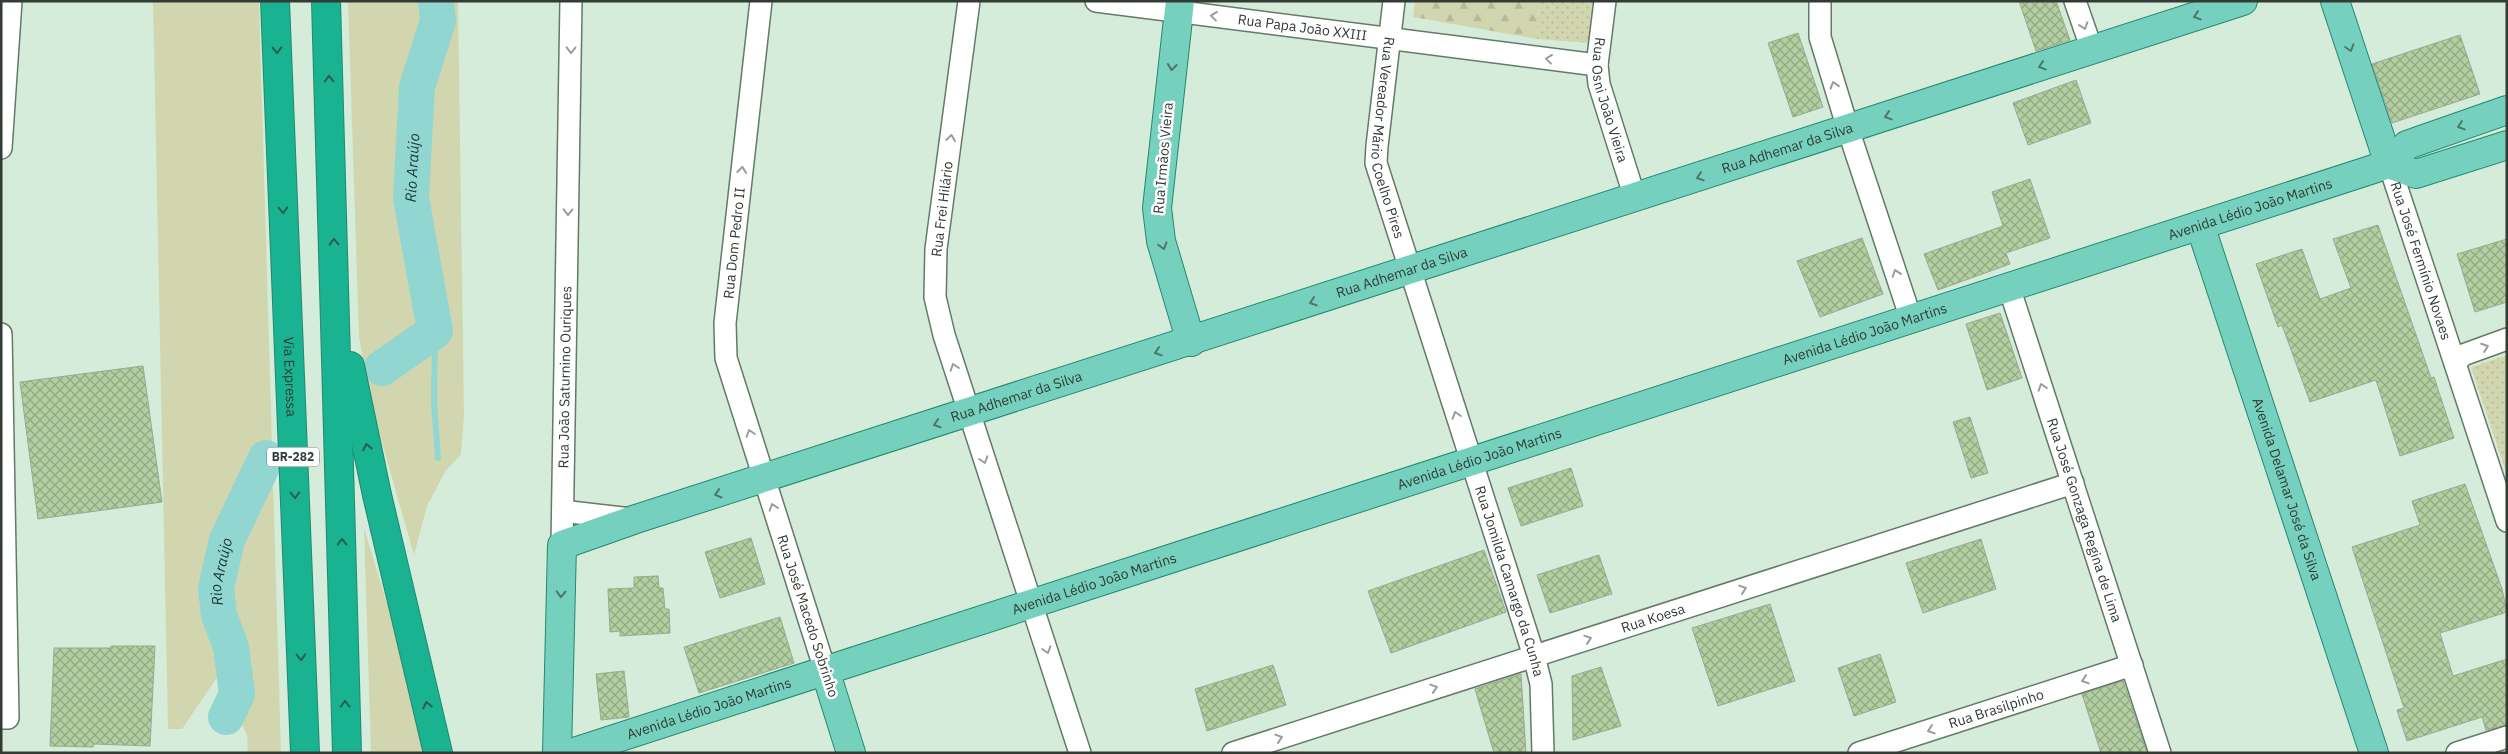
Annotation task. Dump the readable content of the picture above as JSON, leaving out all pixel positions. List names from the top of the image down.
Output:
{
  "streets": {
    "highway": ["Via Expressa", "BR-282"],
    "main road": [
      "Rua Adhemar da Silva",
      "Rua Irmãos Vieira",
      "Avenida Lédio João Martins",
      "Rua José Fermínio Novaes",
      "Rua João Saturnino Ouriques",
      "Avenida Delamar José da Silva",
      "Rua José Macedo Sobrinho"
    ],
    "street": [
      "Rua Papa João XXIII",
      "Rua Osni João Vieira",
      "Rua Vereador Mário Coelho Pires",
      "Rua Frei Hilário",
      "Rua Dom Pedro II",
      "Rua José Gonzaga Regina de Lima",
      "Rua Jomilda Camargo da Cunha",
      "Rua Koesa",
      "Rua Brasilpinho"
    ]
  },
  "crossings": [
    ["Rua Papa João XXIII", "Rua Osni João Vieira"],
    ["Rua Papa João XXIII", "Rua Vereador Mário Coelho Pires"],
    ["Rua Papa João XXIII", "Rua Irmãos Vieira"],
    ["Rua Osni João Vieira", "Rua Adhemar da Silva"],
    ["Rua Vereador Mário Coelho Pires", "Rua Adhemar da Silva"],
    ["Rua Vereador Mário Coelho Pires", "Rua Jomilda Camargo da Cunha"],
    ["Rua Adhemar da Silva", "Rua Irmãos Vieira"],
    ["Rua Adhemar da Silva", "Rua Frei Hilário"],
    ["Rua Adhemar da Silva", "Rua Dom Pedro II"],
    ["Rua Adhemar da Silva", "Rua João Saturnino Ouriques"],
    ["Rua Adhemar da Silva", "Rua Jomilda Camargo da Cunha"],
    ["Rua Adhemar da Silva", "Rua José Macedo Sobrinho"],
    ["Rua Frei Hilário", "Avenida Lédio João Martins"],
    ["Avenida Lédio João Martins", "Rua José Fermínio Novaes"],
    ["Avenida Lédio João Martins", "Avenida Delamar José da Silva"],
    ["Avenida Lédio João Martins", "Rua José Gonzaga Regina de Lima"],
    ["Avenida Lédio João Martins", "Rua Jomilda Camargo da Cunha"],
    ["Avenida Lédio João Martins", "Rua José Macedo Sobrinho"],
    ["Rua Dom Pedro II", "Rua José Macedo Sobrinho"],
    ["Rua José Gonzaga Regina de Lima", "Rua Koesa"],
    ["Rua José Gonzaga Regina de Lima", "Rua Brasilpinho"],
    ["Rua Jomilda Camargo da Cunha", "Rua Koesa"]
  ],
  "one_way": [
    "Rua Papa João XXIII",
    "Rua Adhemar da Silva",
    "Rua Irmãos Vieira",
    "Rua Dom Pedro II",
    "Rua João Saturnino Ouriques",
    "Rua José Gonzaga Regina de Lima",
    "Rua Jomilda Camargo da Cunha",
    "Rua José Macedo Sobrinho",
    "Rua Koesa",
    "Rua Brasilpinho"
  ],
  "water": ["Rio Araújo"]
}
